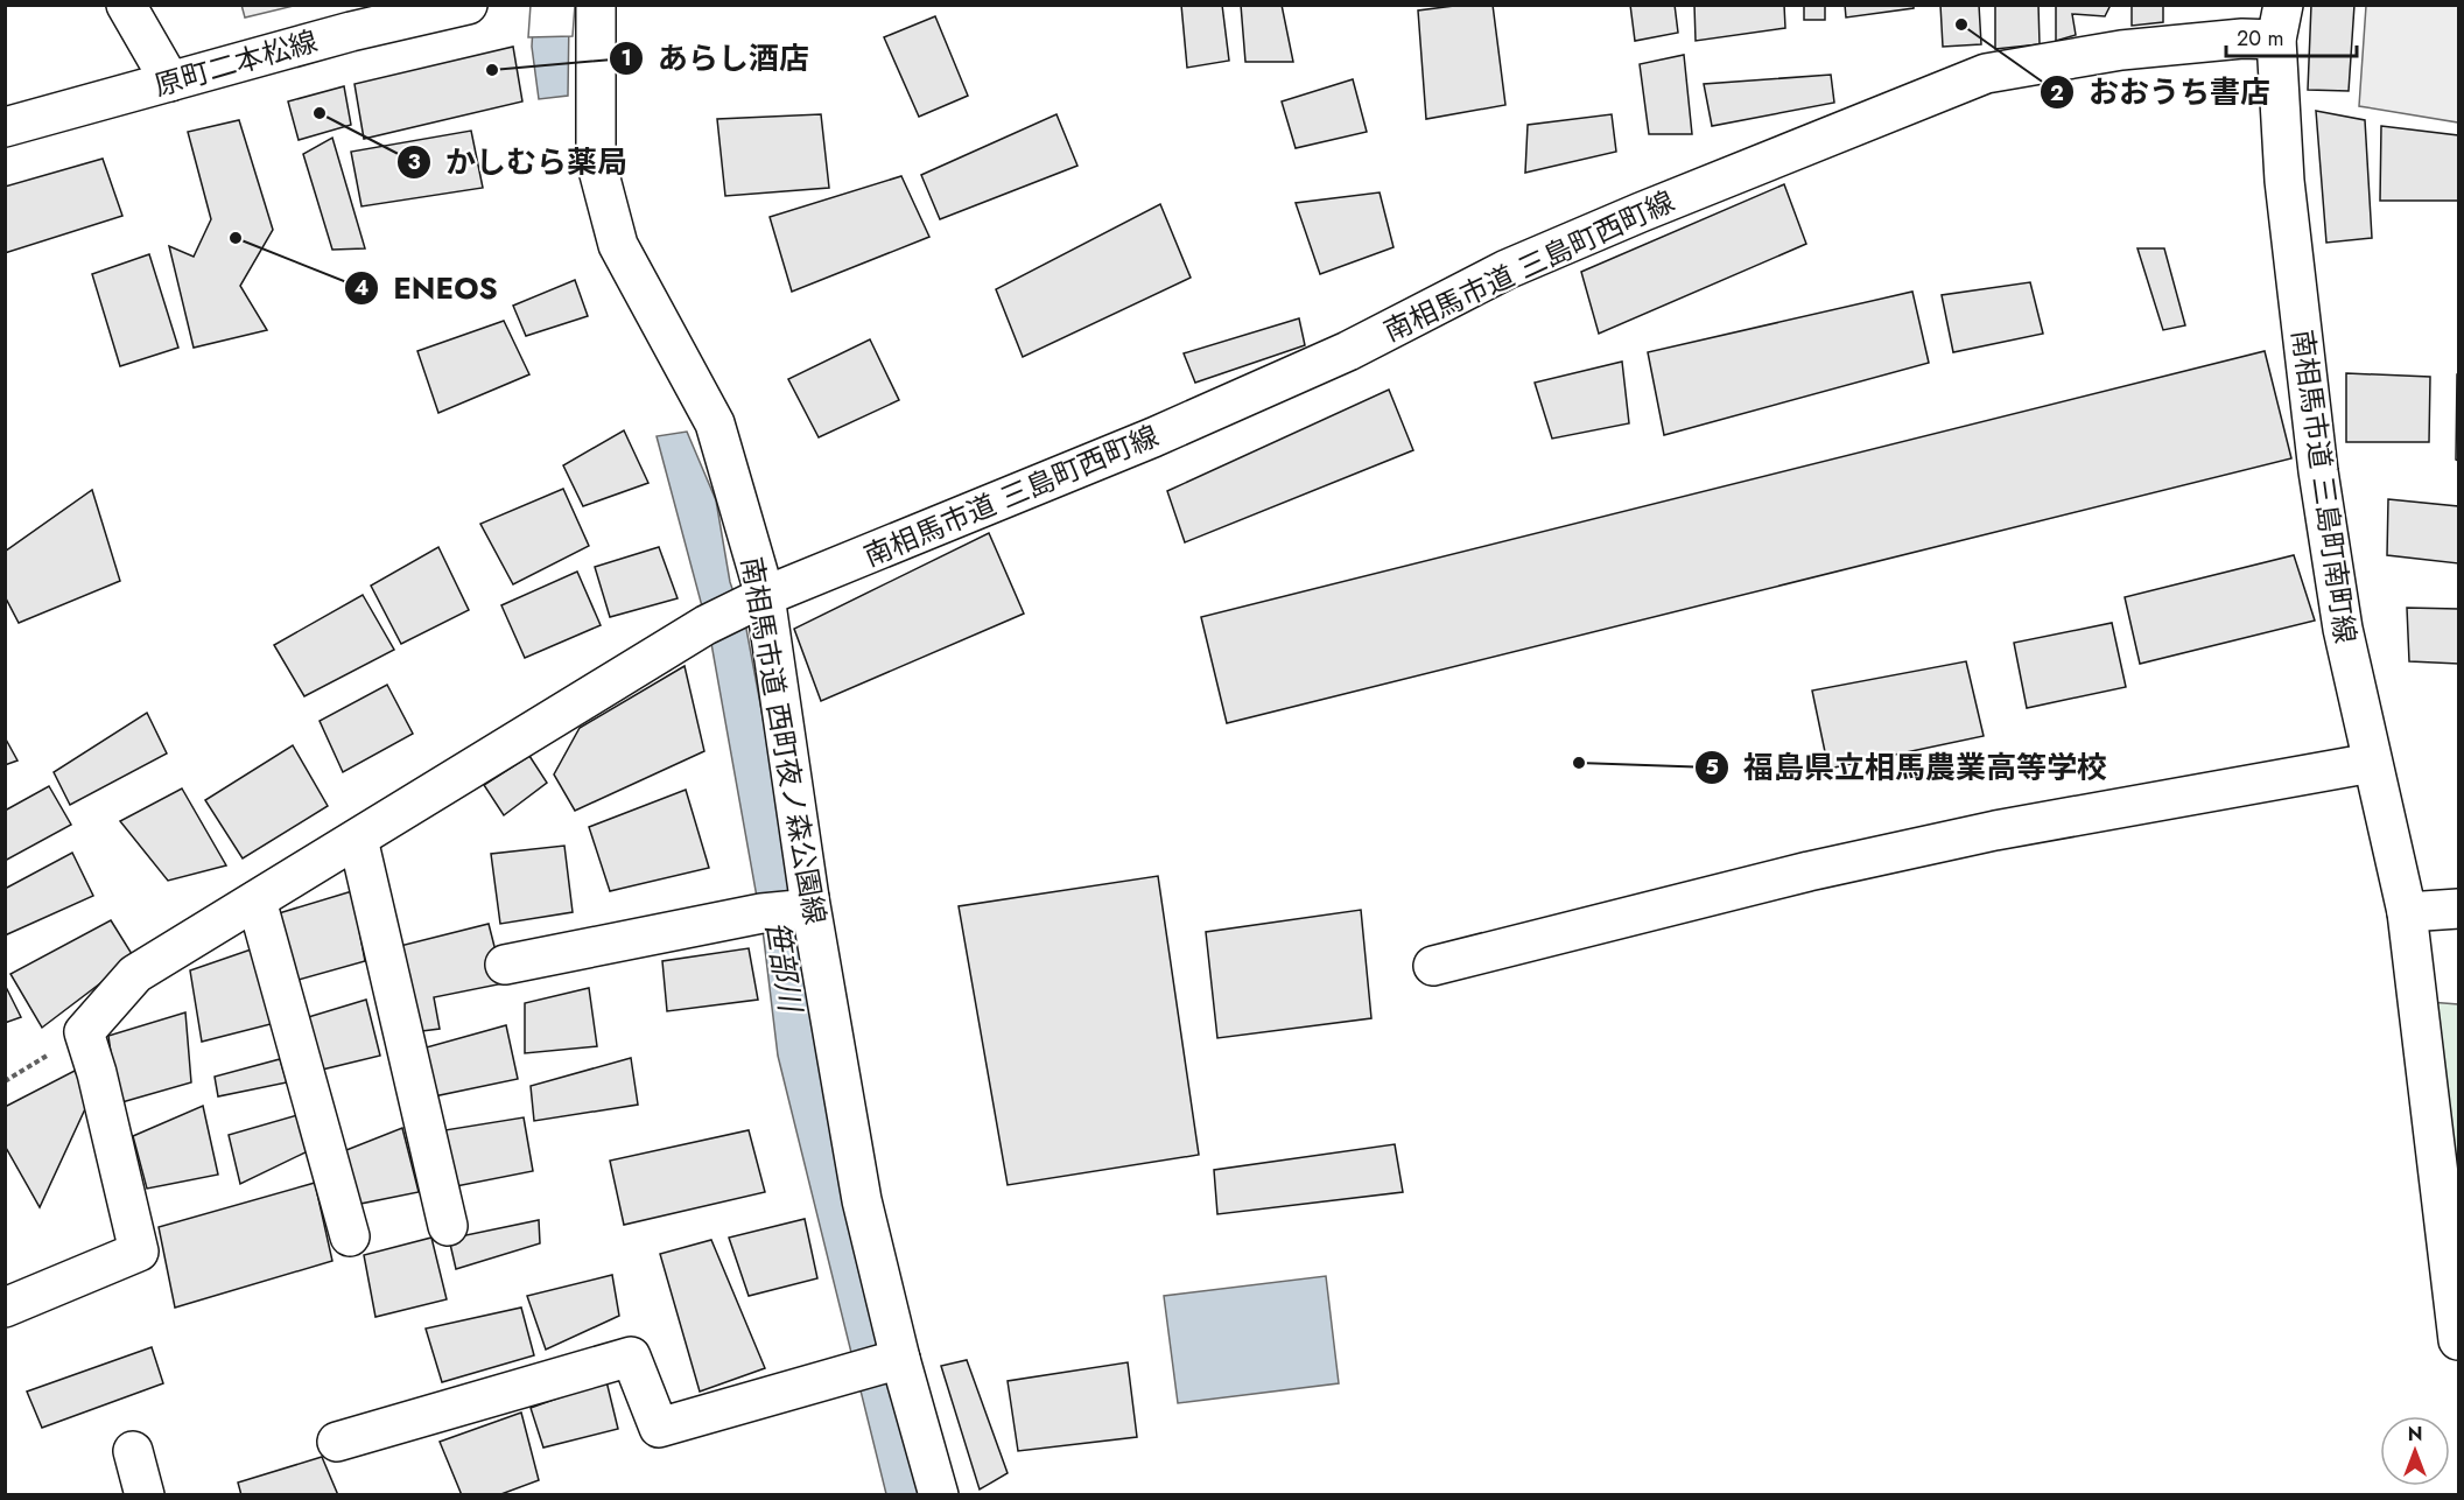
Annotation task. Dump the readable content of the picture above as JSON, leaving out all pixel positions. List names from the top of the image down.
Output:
{
  "streets": {
    "street": [
      "原町二本松線",
      "南相馬市道 三島町西町線",
      "南相馬市道 三島町南町線",
      "南相馬市道 西町夜ノ森公園線"
    ]
  },
  "crossings": [
    ["南相馬市道 三島町西町線", "南相馬市道 三島町南町線"],
    ["南相馬市道 三島町西町線", "南相馬市道 西町夜ノ森公園線"]
  ],
  "water": ["笹部川"],
  "places": [
    "おおうち書店",
    "あらし酒店",
    "かしむら薬局",
    "ENEOS",
    "福島県立相馬農業高等学校"
  ],
  "scale_bar": "20 m",
  "north": "top"
}
